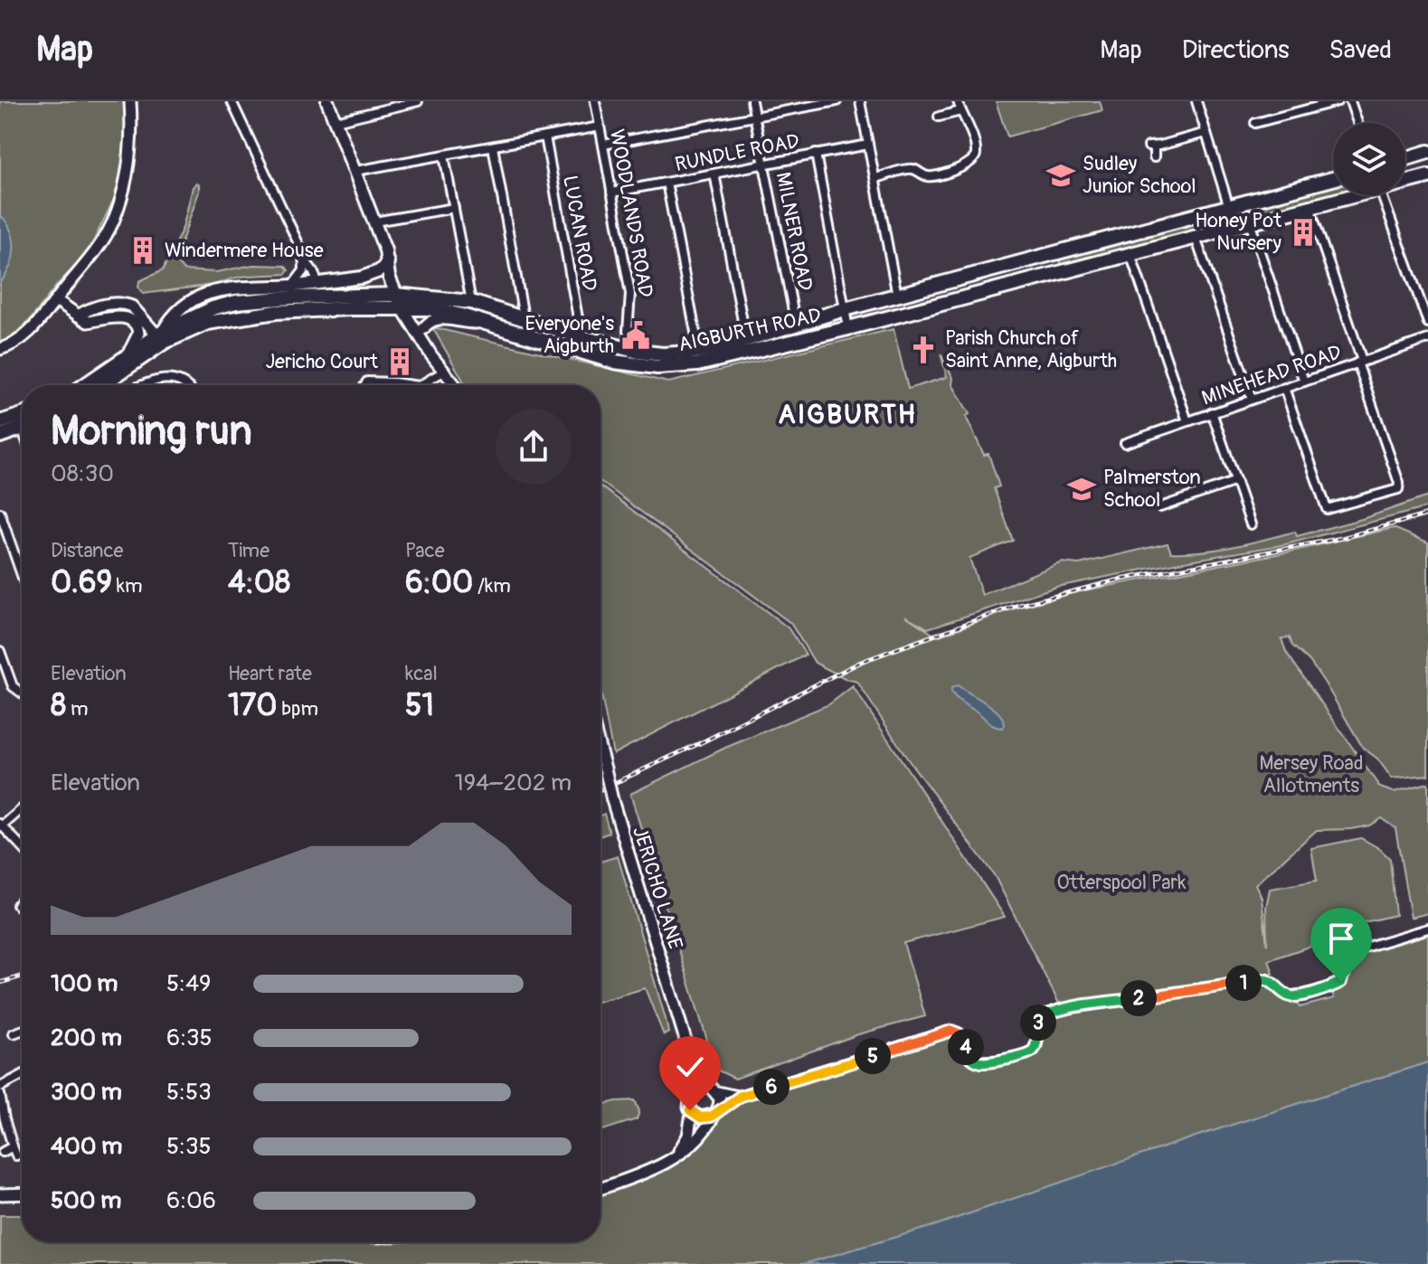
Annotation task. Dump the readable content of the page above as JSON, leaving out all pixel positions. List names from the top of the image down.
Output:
{
  "streets": {
    "highway": ["AIGBURTH ROAD"],
    "street": [
      "RUNDLE ROAD",
      "WOODLANDS ROAD",
      "MILNER ROAD",
      "LUCAN ROAD",
      "MINEHEAD ROAD",
      "JERICHO LANE"
    ]
  },
  "crossings": [
    ["RUNDLE ROAD", "WOODLANDS ROAD"],
    ["RUNDLE ROAD", "MILNER ROAD"],
    ["MILNER ROAD", "AIGBURTH ROAD"],
    ["LUCAN ROAD", "AIGBURTH ROAD"]
  ],
  "districts": ["AIGBURTH"],
  "parks": ["Mersey Road Allotments", "Otterspool Park"],
  "places": {
    "school or university": ["Sudley Junior School", "Palmerston School"],
    "building": ["Honey Pot Nursery", "Windermere House", "Jericho Court"],
    "public building": ["Everyone's Aigburth"],
    "church": ["Parish Church of Saint Anne, Aigburth"]
  },
  "page": {
    "header": "Map",
    "nav": ["Map", "Directions", "Saved"],
    "heading": ["Morning run", "08:30"],
    "stats": [
      ["Distance", "0.69 km"],
      ["Time", "4:08"],
      ["Pace", "6:00 /km"],
      ["Elevation", "8 m"],
      ["Heart rate", "170 bpm"],
      ["kcal", "51"]
    ],
    "chart": ["Elevation", "194–202 m"],
    "list": [
      {
        "name": "100 m",
        "note": "5:49"
      },
      {
        "name": "200 m",
        "note": "6:35"
      },
      {
        "name": "300 m",
        "note": "5:53"
      },
      {
        "name": "400 m",
        "note": "5:35"
      },
      {
        "name": "500 m",
        "note": "6:06"
      }
    ],
    "pins": [
      "1",
      "2",
      "3",
      "4",
      "5",
      "6"
    ]
  }
}
